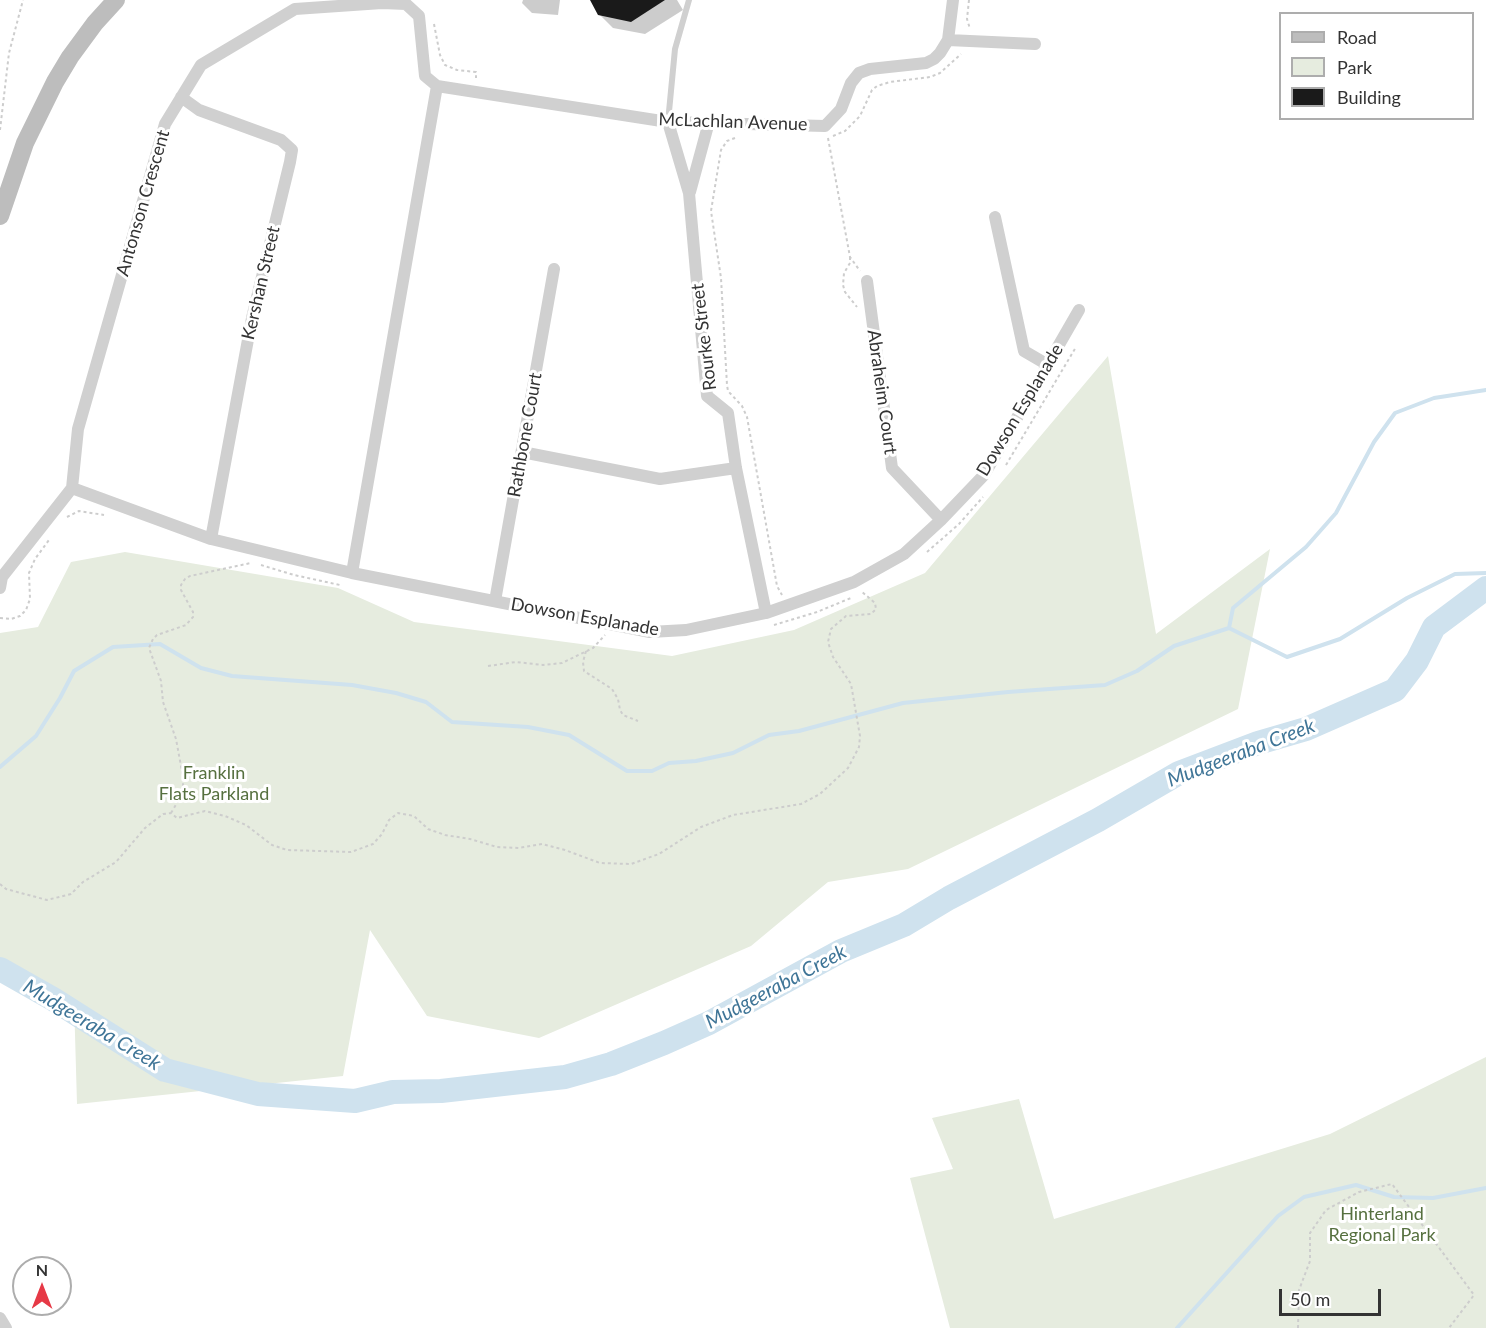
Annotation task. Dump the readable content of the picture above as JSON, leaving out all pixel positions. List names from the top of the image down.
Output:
{
  "streets": {
    "street": [
      "McLachlan Avenue",
      "Antonson Crescent",
      "Kershan Street",
      "Rourke Street",
      "Abraheim Court",
      "Dowson Esplanade",
      "Rathbone Court"
    ]
  },
  "crossings": [
    ["McLachlan Avenue", "Antonson Crescent"],
    ["McLachlan Avenue", "Rourke Street"],
    ["Antonson Crescent", "Kershan Street"],
    ["Antonson Crescent", "Dowson Esplanade"],
    ["Kershan Street", "Dowson Esplanade"],
    ["Rourke Street", "Dowson Esplanade"],
    ["Abraheim Court", "Dowson Esplanade"],
    ["Dowson Esplanade", "Rathbone Court"]
  ],
  "water": ["Mudgeeraba Creek"],
  "parks": ["Franklin Flats Parkland", "Hinterland Regional Park"],
  "legend": ["Road", "Park", "Building"],
  "scale_bar": "50 m",
  "north": "top"
}
